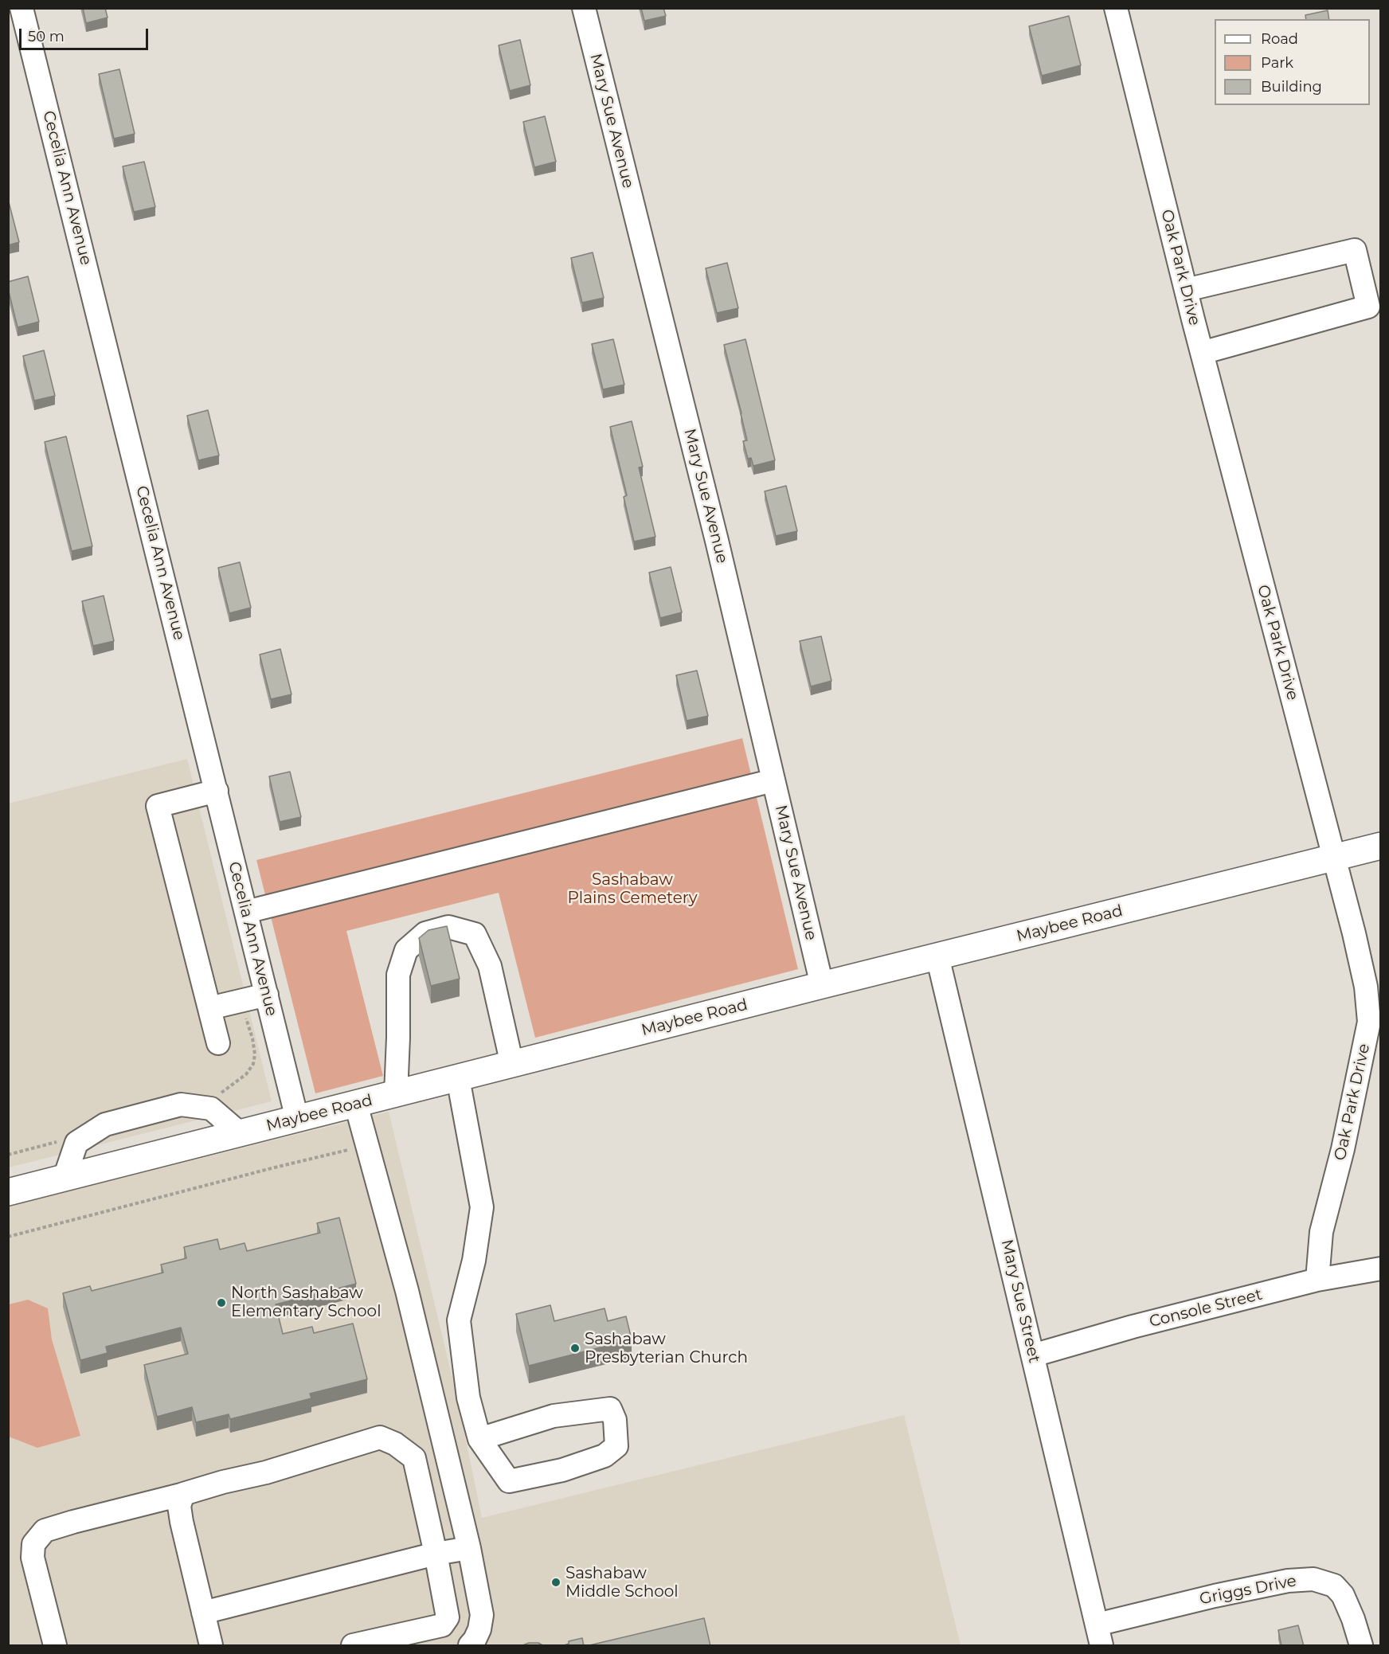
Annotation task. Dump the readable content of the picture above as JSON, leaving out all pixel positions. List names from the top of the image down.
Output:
{
  "streets": {
    "main road": ["Maybee Road"],
    "street": [
      "Mary Sue Avenue",
      "Cecelia Ann Avenue",
      "Oak Park Drive",
      "Mary Sue Street",
      "Console Street",
      "Griggs Drive"
    ]
  },
  "crossings": [
    ["Mary Sue Avenue", "Maybee Road"],
    ["Cecelia Ann Avenue", "Maybee Road"],
    ["Oak Park Drive", "Maybee Road"],
    ["Oak Park Drive", "Console Street"],
    ["Maybee Road", "Mary Sue Street"],
    ["Mary Sue Street", "Console Street"],
    ["Mary Sue Street", "Griggs Drive"]
  ],
  "parks": ["Sashabaw Plains Cemetery"],
  "places": ["North Sashabaw Elementary School", "Sashabaw Presbyterian Church", "Sashabaw Middle School"],
  "legend": ["Road", "Park", "Building"],
  "scale_bar": "50 m"
}
